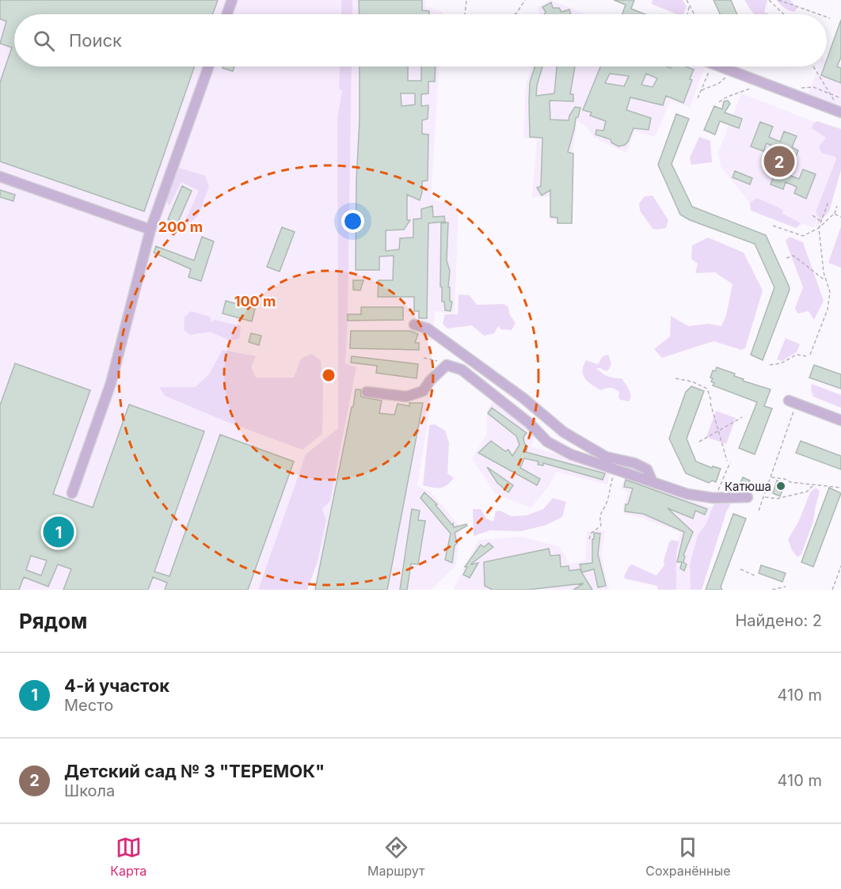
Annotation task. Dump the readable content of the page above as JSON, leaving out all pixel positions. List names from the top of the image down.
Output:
{
  "places": ["Катюша"],
  "page": {
    "search": "Поиск",
    "pins": ["2", "1"],
    "heading": ["Рядом", "Найдено: 2"],
    "list": [
      {
        "mark": "1",
        "name": "4-й участок",
        "note": "Место",
        "value": "410 m"
      },
      {
        "mark": "2",
        "name": "Детский сад № 3 \"ТЕРЕМОК\"",
        "note": "Школа",
        "value": "410 m"
      }
    ],
    "nav": ["Карта", "Маршрут", "Сохранённые"]
  },
  "rings": ["200 m", "100 m"]
}
